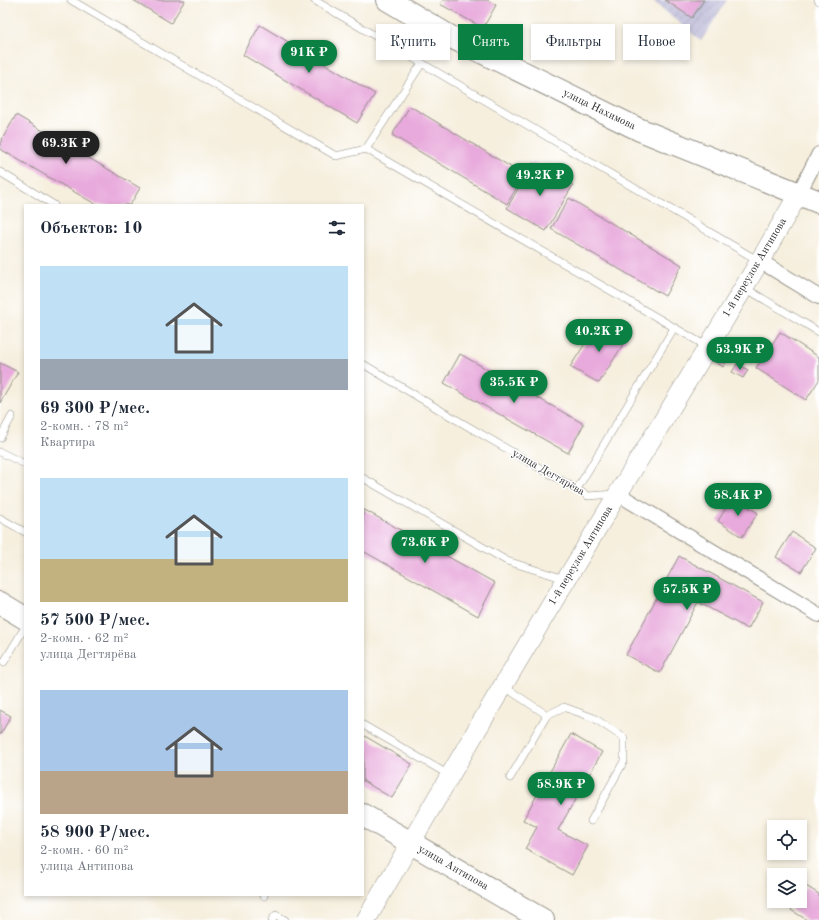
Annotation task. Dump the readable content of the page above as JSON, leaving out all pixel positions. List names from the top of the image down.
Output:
{
  "streets": {
    "main road": ["улица Нахимова", "1-й переулок Антипова", "улица Антипова"],
    "lane": ["улица Дегтярёва"]
  },
  "crossings": [
    ["улица Нахимова", "1-й переулок Антипова"],
    ["1-й переулок Антипова", "улица Дегтярёва"],
    ["1-й переулок Антипова", "улица Антипова"]
  ],
  "page": {
    "chip": [
      "Купить",
      "Снять",
      "Фильтры",
      "Новое"
    ],
    "price": [
      "91K ₽",
      "69.3K ₽",
      "49.2K ₽",
      "40.2K ₽",
      "53.9K ₽",
      "35.5K ₽",
      "58.4K ₽",
      "73.6K ₽",
      "57.5K ₽",
      "58.9K ₽"
    ],
    "heading": "Объектов: 10",
    "list": [
      {
        "name": "69 300 ₽/мес.",
        "note": "2-комн. · 78 m² · Квартира"
      },
      {
        "name": "57 500 ₽/мес.",
        "note": "2-комн. · 62 m² · улица Дегтярёва"
      },
      {
        "name": "58 900 ₽/мес.",
        "note": "2-комн. · 60 m² · улица Антипова"
      }
    ]
  }
}
